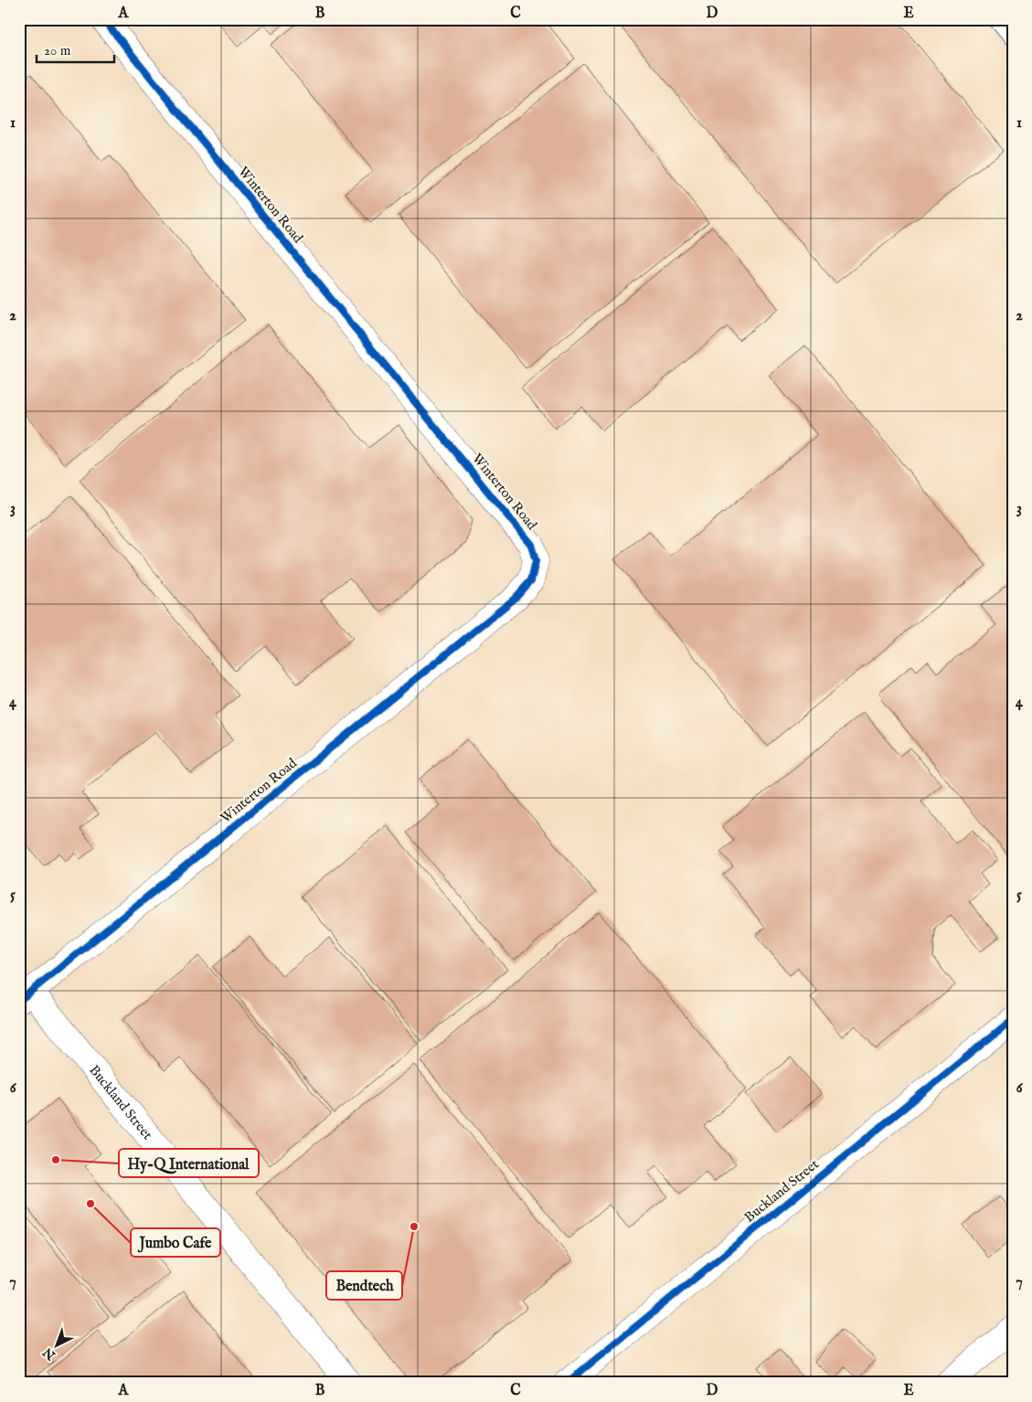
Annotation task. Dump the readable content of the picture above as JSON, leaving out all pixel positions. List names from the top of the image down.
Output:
{
  "streets": {
    "street": ["Winterton Road", "Buckland Street"]
  },
  "crossings": [
    ["Winterton Road", "Buckland Street"]
  ],
  "places": ["Hy-Q International", "Jumbo Cafe", "Bendtech"],
  "scale_bar": "20 m",
  "north": "bottom left",
  "grid": {
    "columns": [
      "A",
      "B",
      "C",
      "D",
      "E"
    ],
    "rows": [
      "1",
      "2",
      "3",
      "4",
      "5",
      "6",
      "7"
    ]
  }
}
